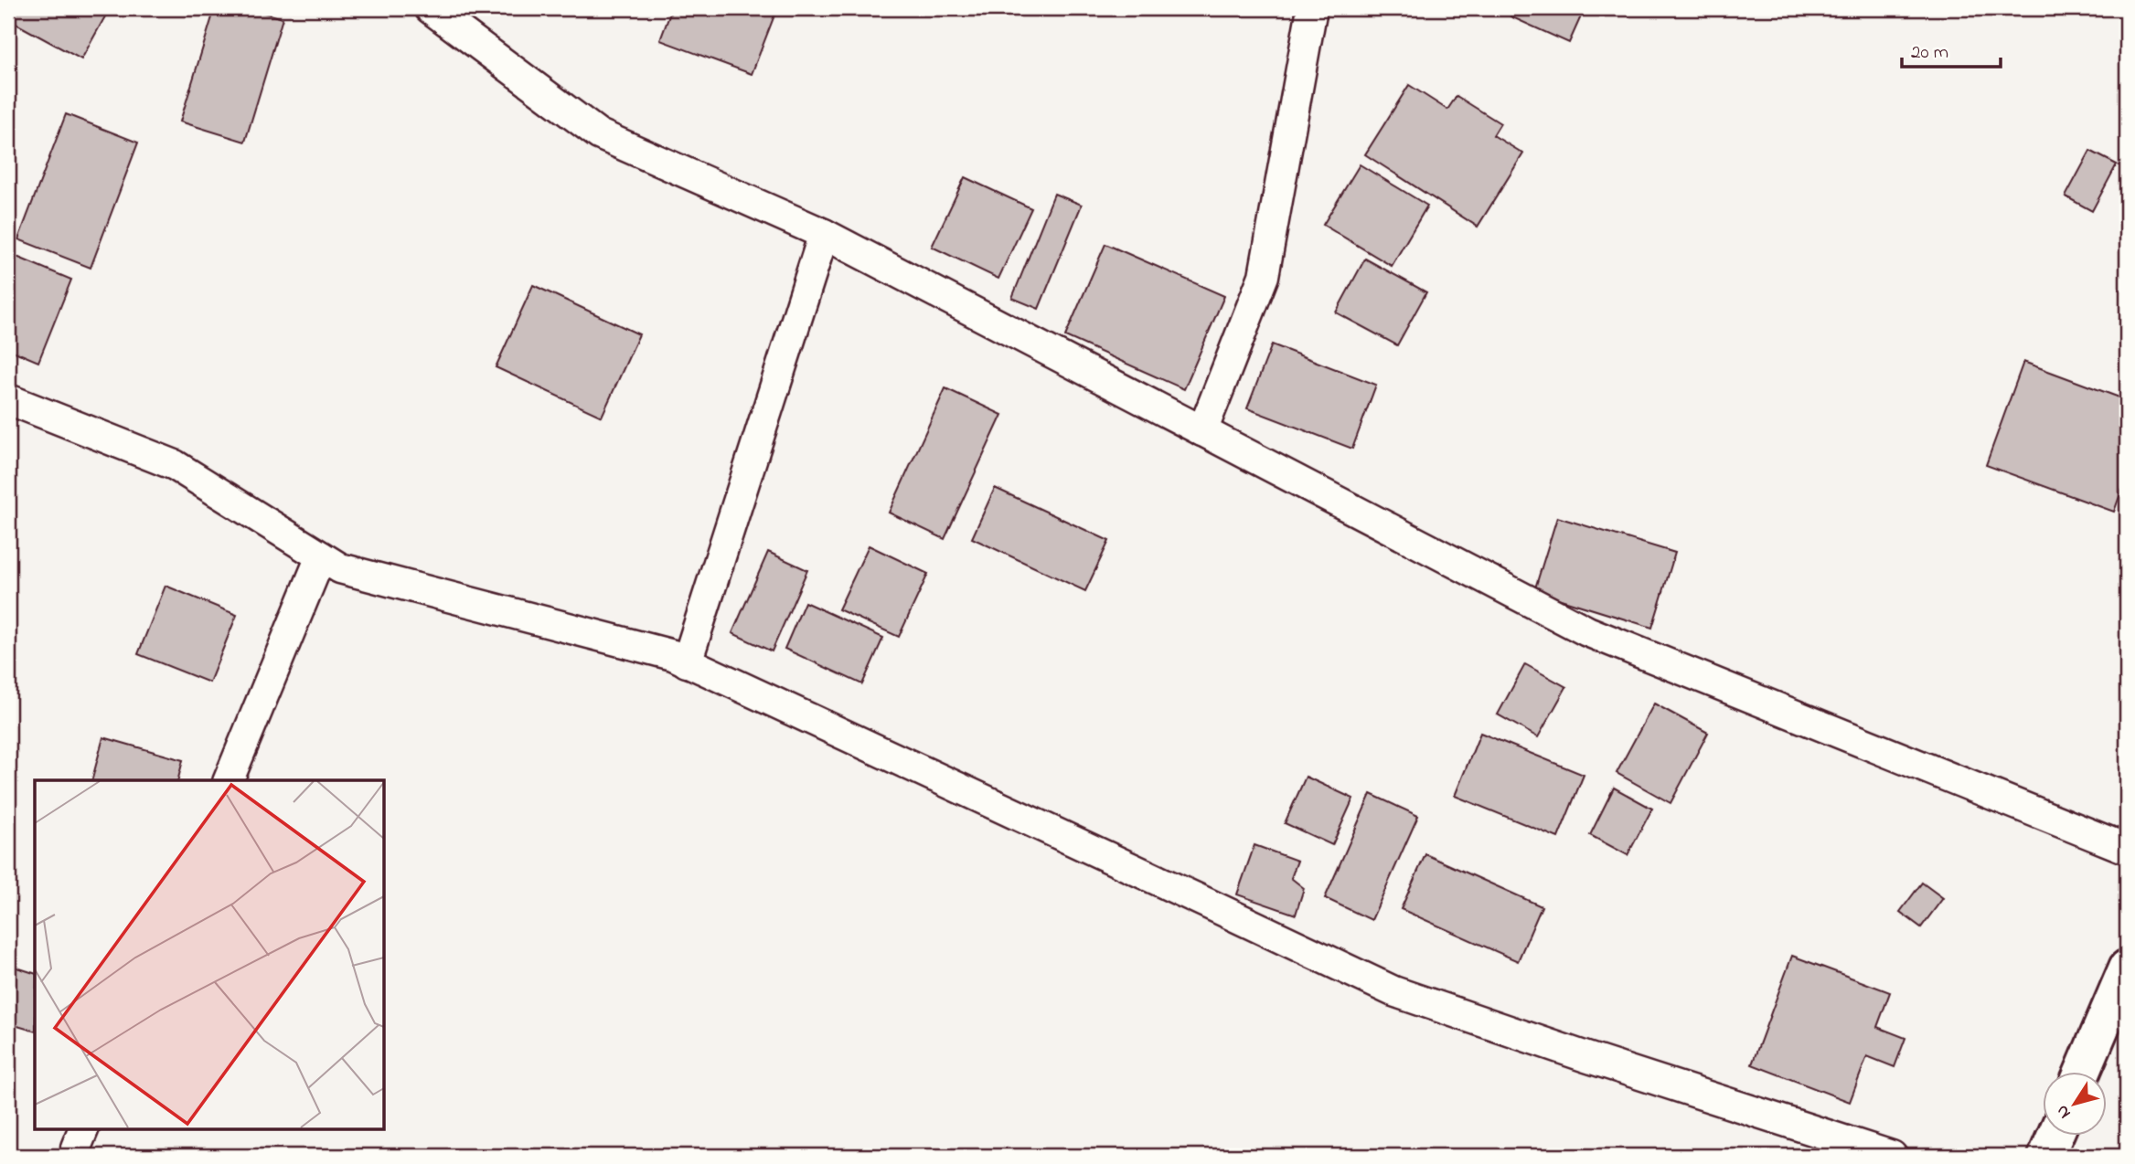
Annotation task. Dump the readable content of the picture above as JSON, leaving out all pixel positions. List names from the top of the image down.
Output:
{
  "scale_bar": "20 m",
  "north": "bottom left"
}
